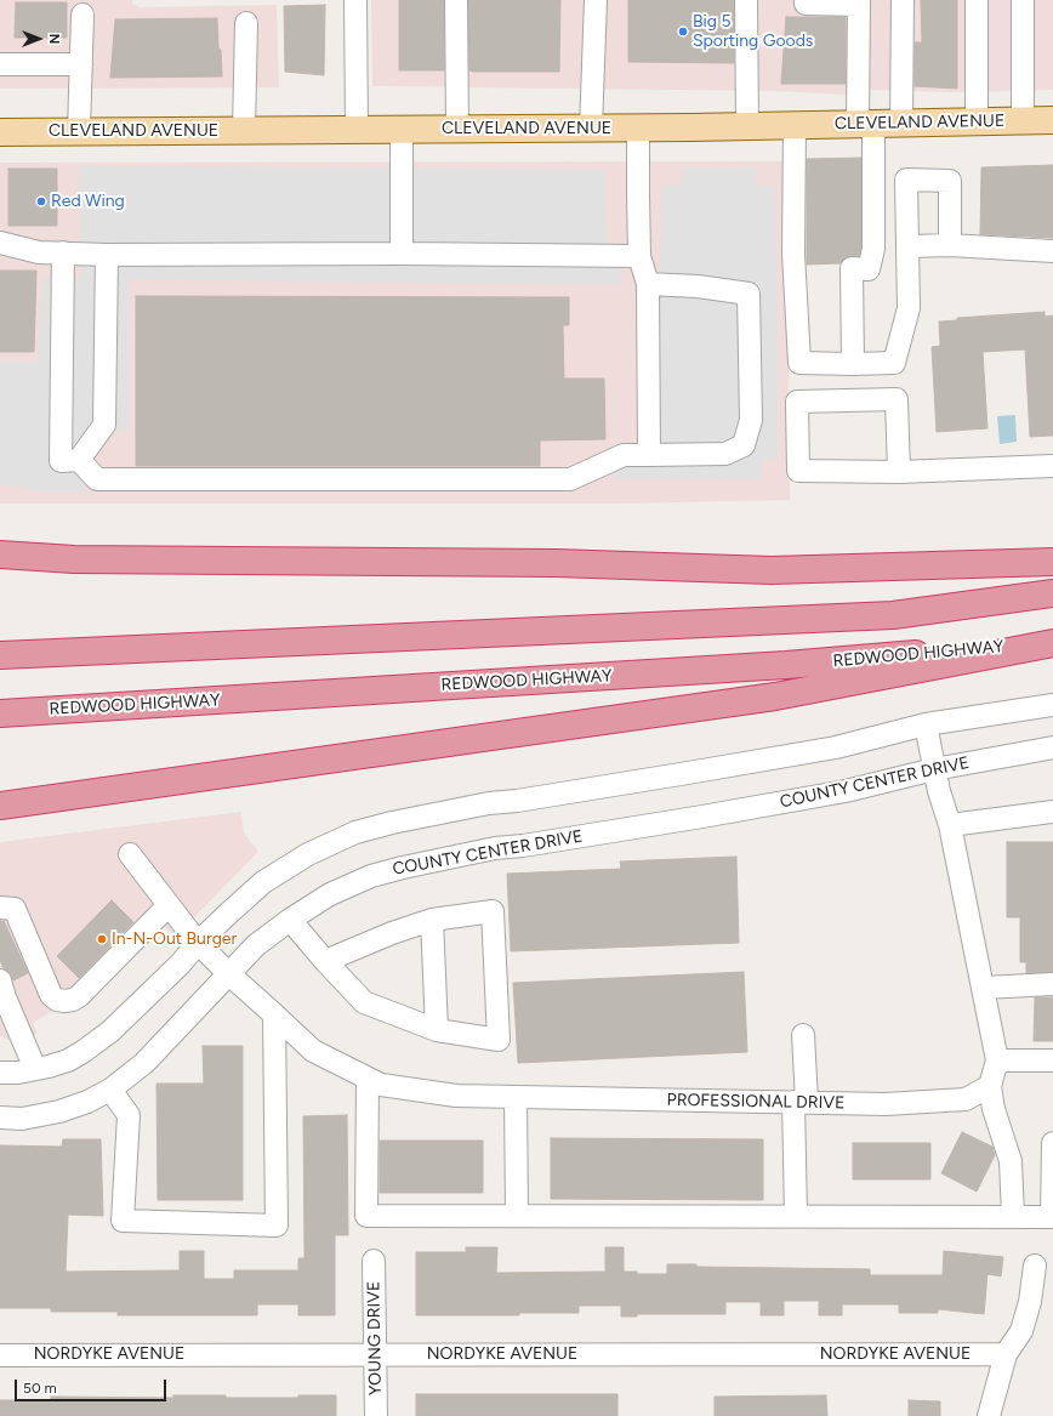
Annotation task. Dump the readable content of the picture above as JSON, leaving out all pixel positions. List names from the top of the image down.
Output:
{
  "streets": {
    "highway": ["REDWOOD HIGHWAY"],
    "main road": ["CLEVELAND AVENUE"],
    "street": [
      "COUNTY CENTER DRIVE",
      "PROFESSIONAL DRIVE",
      "YOUNG DRIVE",
      "NORDYKE AVENUE"
    ]
  },
  "crossings": [
    ["COUNTY CENTER DRIVE", "PROFESSIONAL DRIVE"],
    ["YOUNG DRIVE", "NORDYKE AVENUE"]
  ],
  "places": ["Big 5 Sporting Goods", "Red Wing", "In-N-Out Burger"],
  "scale_bar": "50 m",
  "north": "right"
}
